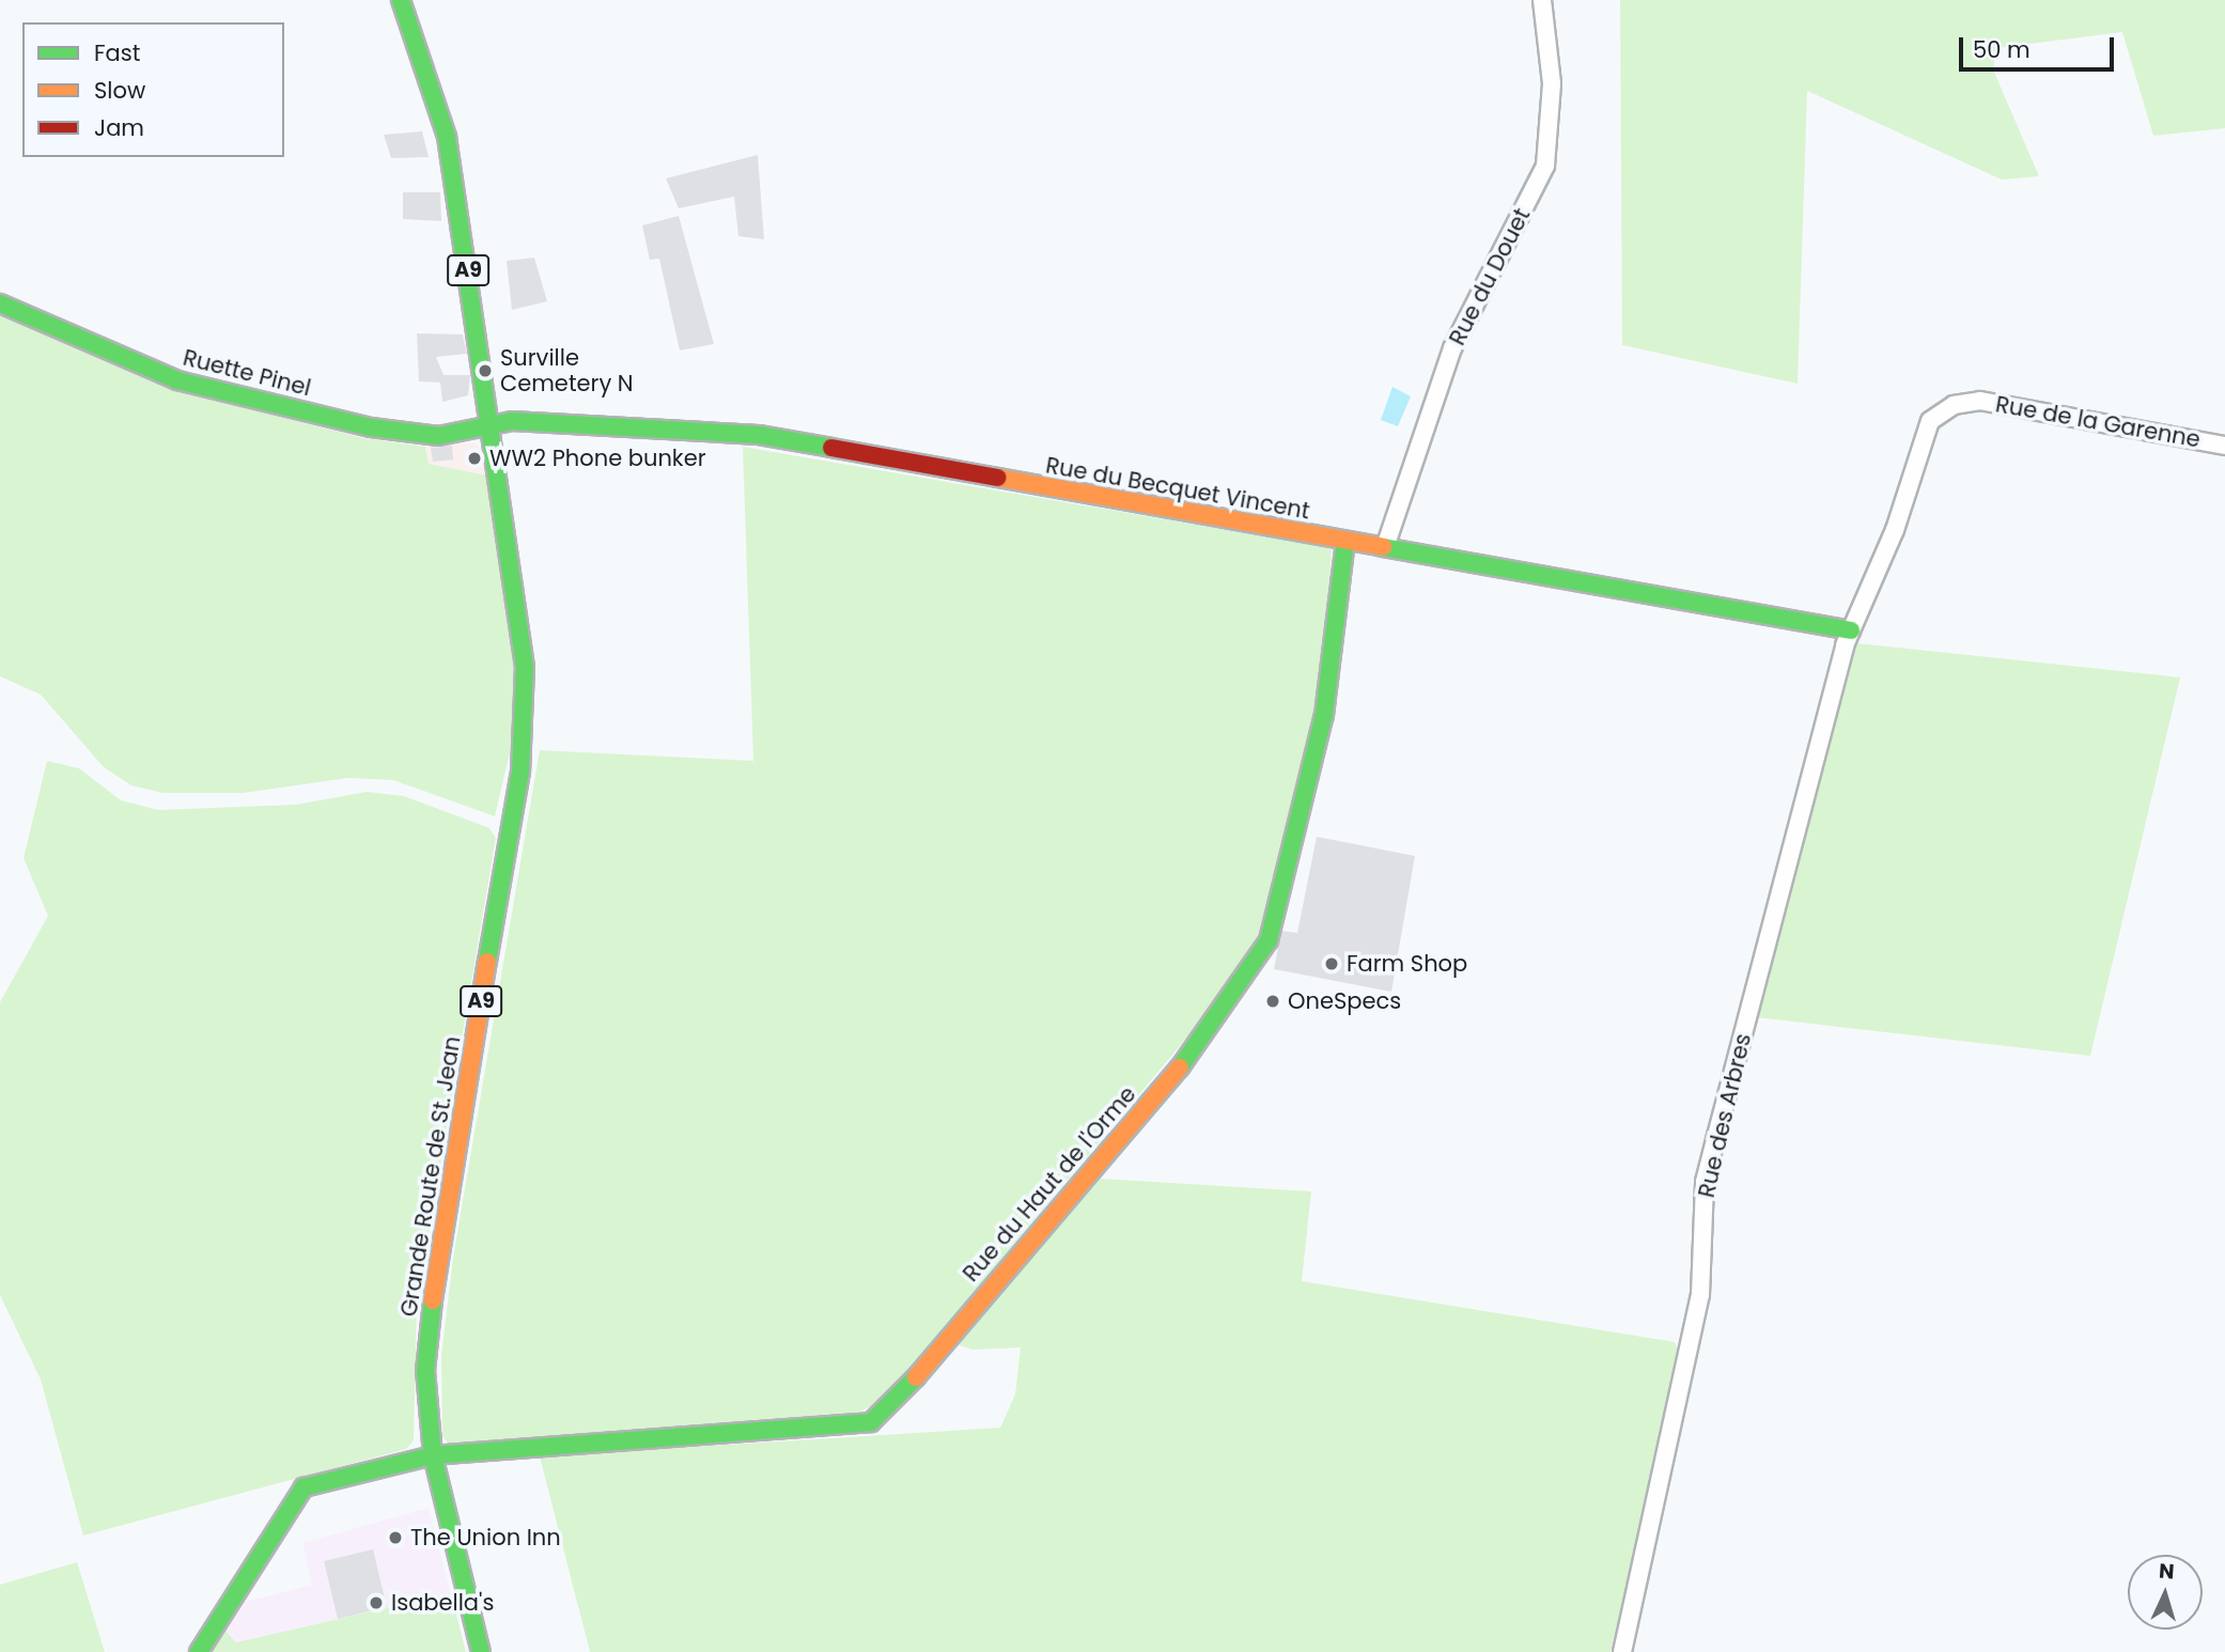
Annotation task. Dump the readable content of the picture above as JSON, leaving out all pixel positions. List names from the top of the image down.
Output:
{
  "streets": {
    "street": [
      "A9",
      "Rue du Douet",
      "Ruette Pinel",
      "Rue de la Garenne",
      "Rue du Becquet Vincent",
      "Rue des Arbres",
      "Grande Route de St. Jean",
      "Rue du Haut de l'Orme"
    ]
  },
  "crossings": [
    ["Rue du Douet", "Rue du Becquet Vincent"],
    ["Ruette Pinel", "Rue du Becquet Vincent"],
    ["Ruette Pinel", "Grande Route de St. Jean"],
    ["Rue de la Garenne", "Rue du Becquet Vincent"],
    ["Rue de la Garenne", "Rue des Arbres"],
    ["Rue du Becquet Vincent", "Rue des Arbres"],
    ["Rue du Becquet Vincent", "Grande Route de St. Jean"],
    ["Rue du Becquet Vincent", "Rue du Haut de l'Orme"],
    ["Grande Route de St. Jean", "Rue du Haut de l'Orme"]
  ],
  "places": [
    "Surville Cemetery N",
    "WW2 Phone bunker",
    "Farm Shop",
    "OneSpecs",
    "The Union Inn",
    "Isabella's"
  ],
  "legend": ["Fast", "Slow", "Jam"],
  "scale_bar": "50 m",
  "north": "top"
}
